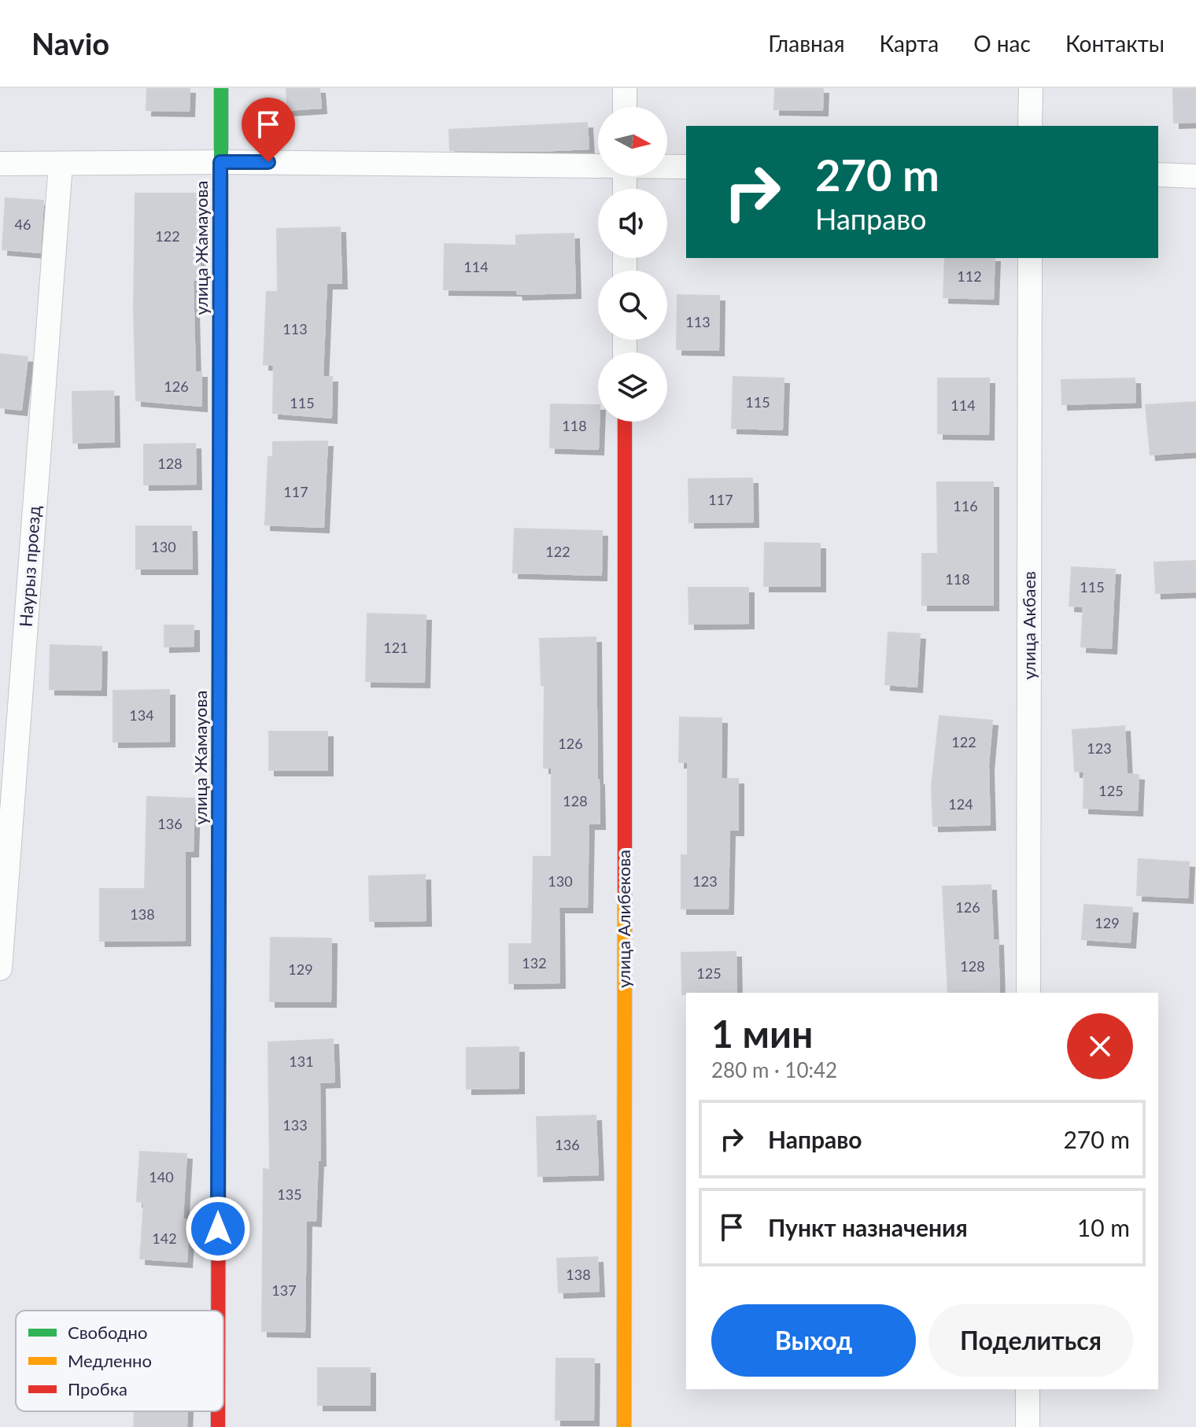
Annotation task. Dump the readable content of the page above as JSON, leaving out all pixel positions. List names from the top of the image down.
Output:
{
  "streets": {
    "street": [
      "улица Жамауова",
      "Наурыз проезд",
      "улица Акбаев",
      "улица Алибекова"
    ]
  },
  "house_numbers": [
    "46",
    "122",
    "114",
    "112",
    "113",
    "113",
    "126",
    "115",
    "115",
    "114",
    "118",
    "128",
    "117",
    "117",
    "116",
    "130",
    "122",
    "118",
    "115",
    "121",
    "134",
    "122",
    "126",
    "123",
    "125",
    "128",
    "124",
    "136",
    "130",
    "123",
    "126",
    "138",
    "129",
    "132",
    "128",
    "129",
    "125",
    "131",
    "133",
    "136",
    "140",
    "135",
    "142",
    "138",
    "137"
  ],
  "legend": ["Свободно", "Медленно", "Пробка"],
  "north": "right",
  "page": {
    "header": "Navio",
    "nav": [
      "Главная",
      "Карта",
      "О нас",
      "Контакты"
    ],
    "turn": ["270 m", "Направо"],
    "heading": ["1 мин", "280 m · 10:42"],
    "list": [
      {
        "name": "Направо",
        "value": "270 m"
      },
      {
        "name": "Пункт назначения",
        "value": "10 m"
      }
    ],
    "buttons": ["Выход", "Поделиться"]
  }
}
